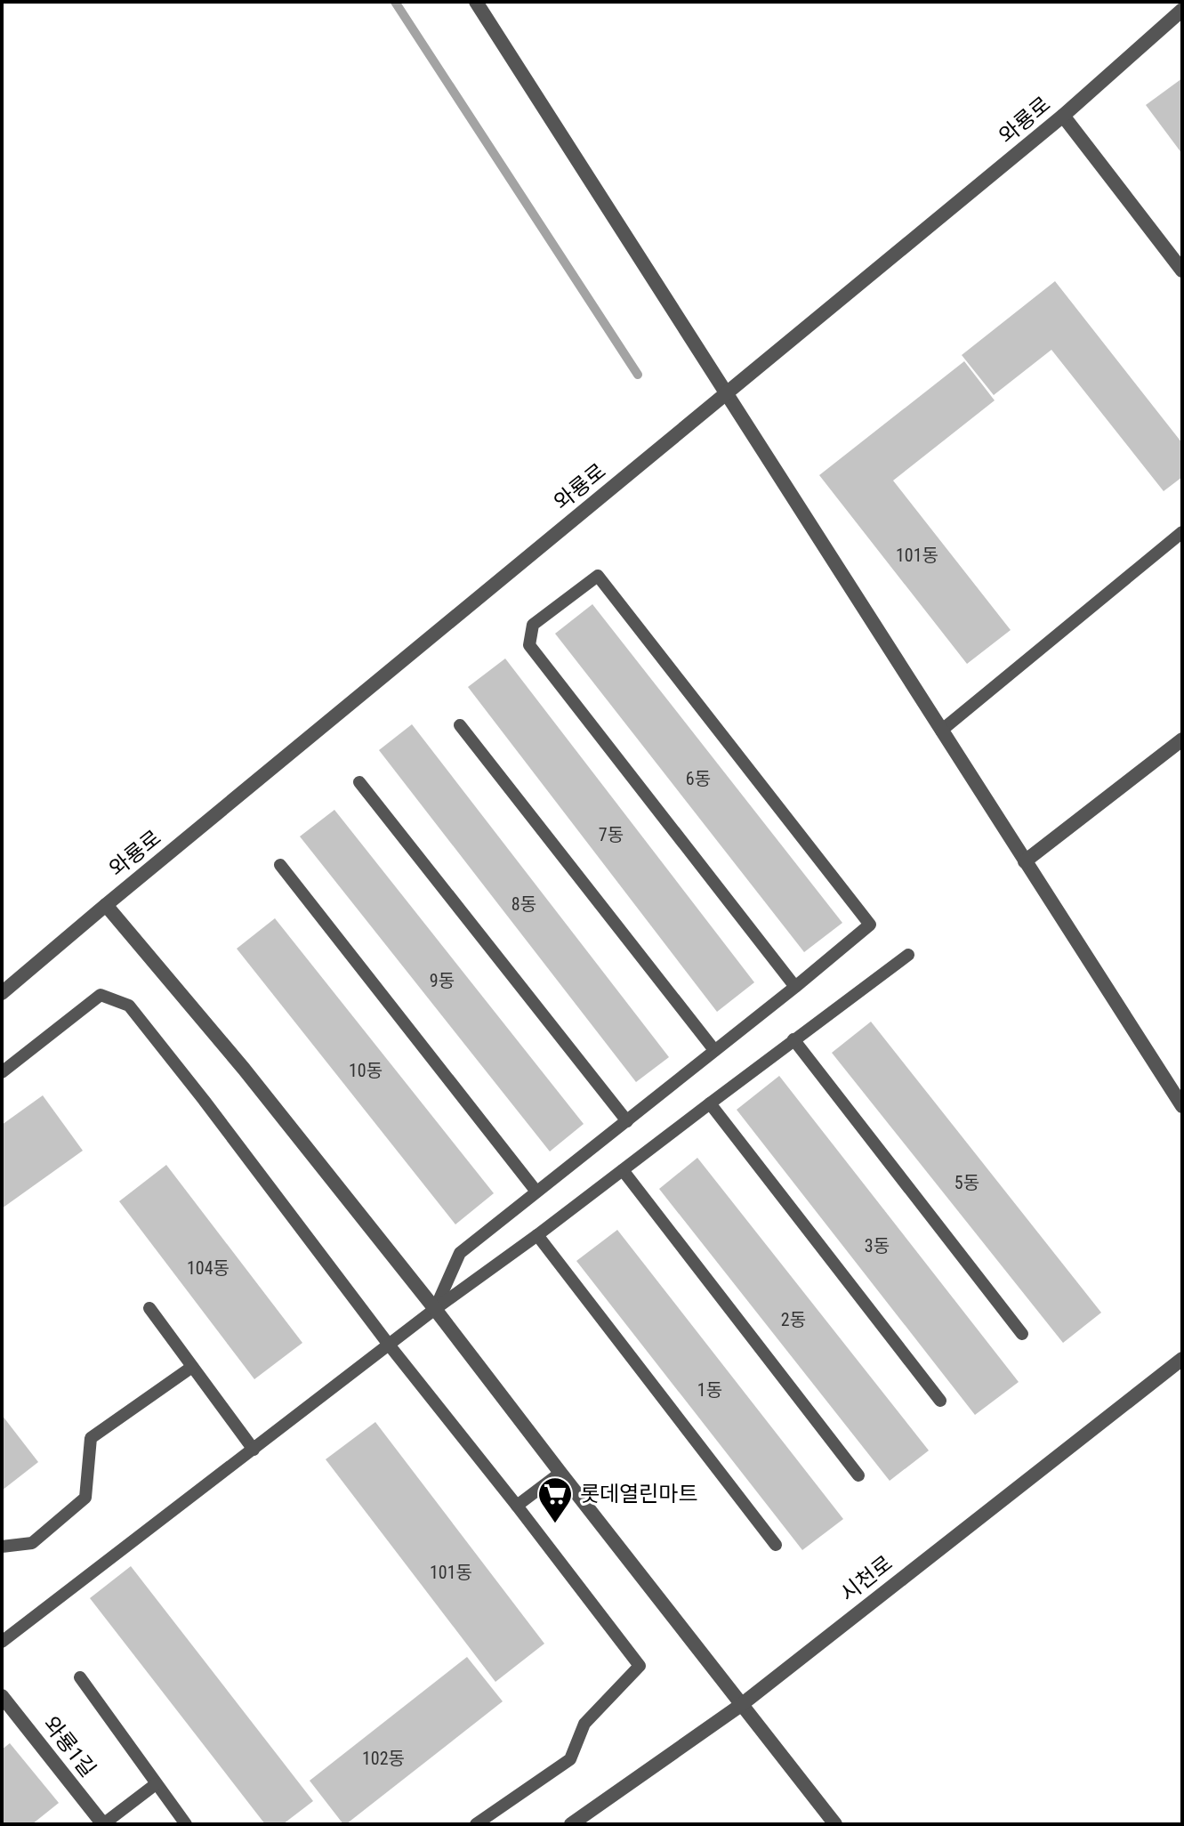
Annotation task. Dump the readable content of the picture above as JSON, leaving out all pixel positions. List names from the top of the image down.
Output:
{
  "streets": {
    "street": ["와룡로", "시천로", "와룡1길"]
  },
  "places": {
    "supermarket": ["롯데열린마트"]
  },
  "house_numbers": [
    "101동",
    "6동",
    "7동",
    "8동",
    "9동",
    "10동",
    "5동",
    "3동",
    "104동",
    "2동",
    "1동",
    "101동",
    "102동"
  ]
}
